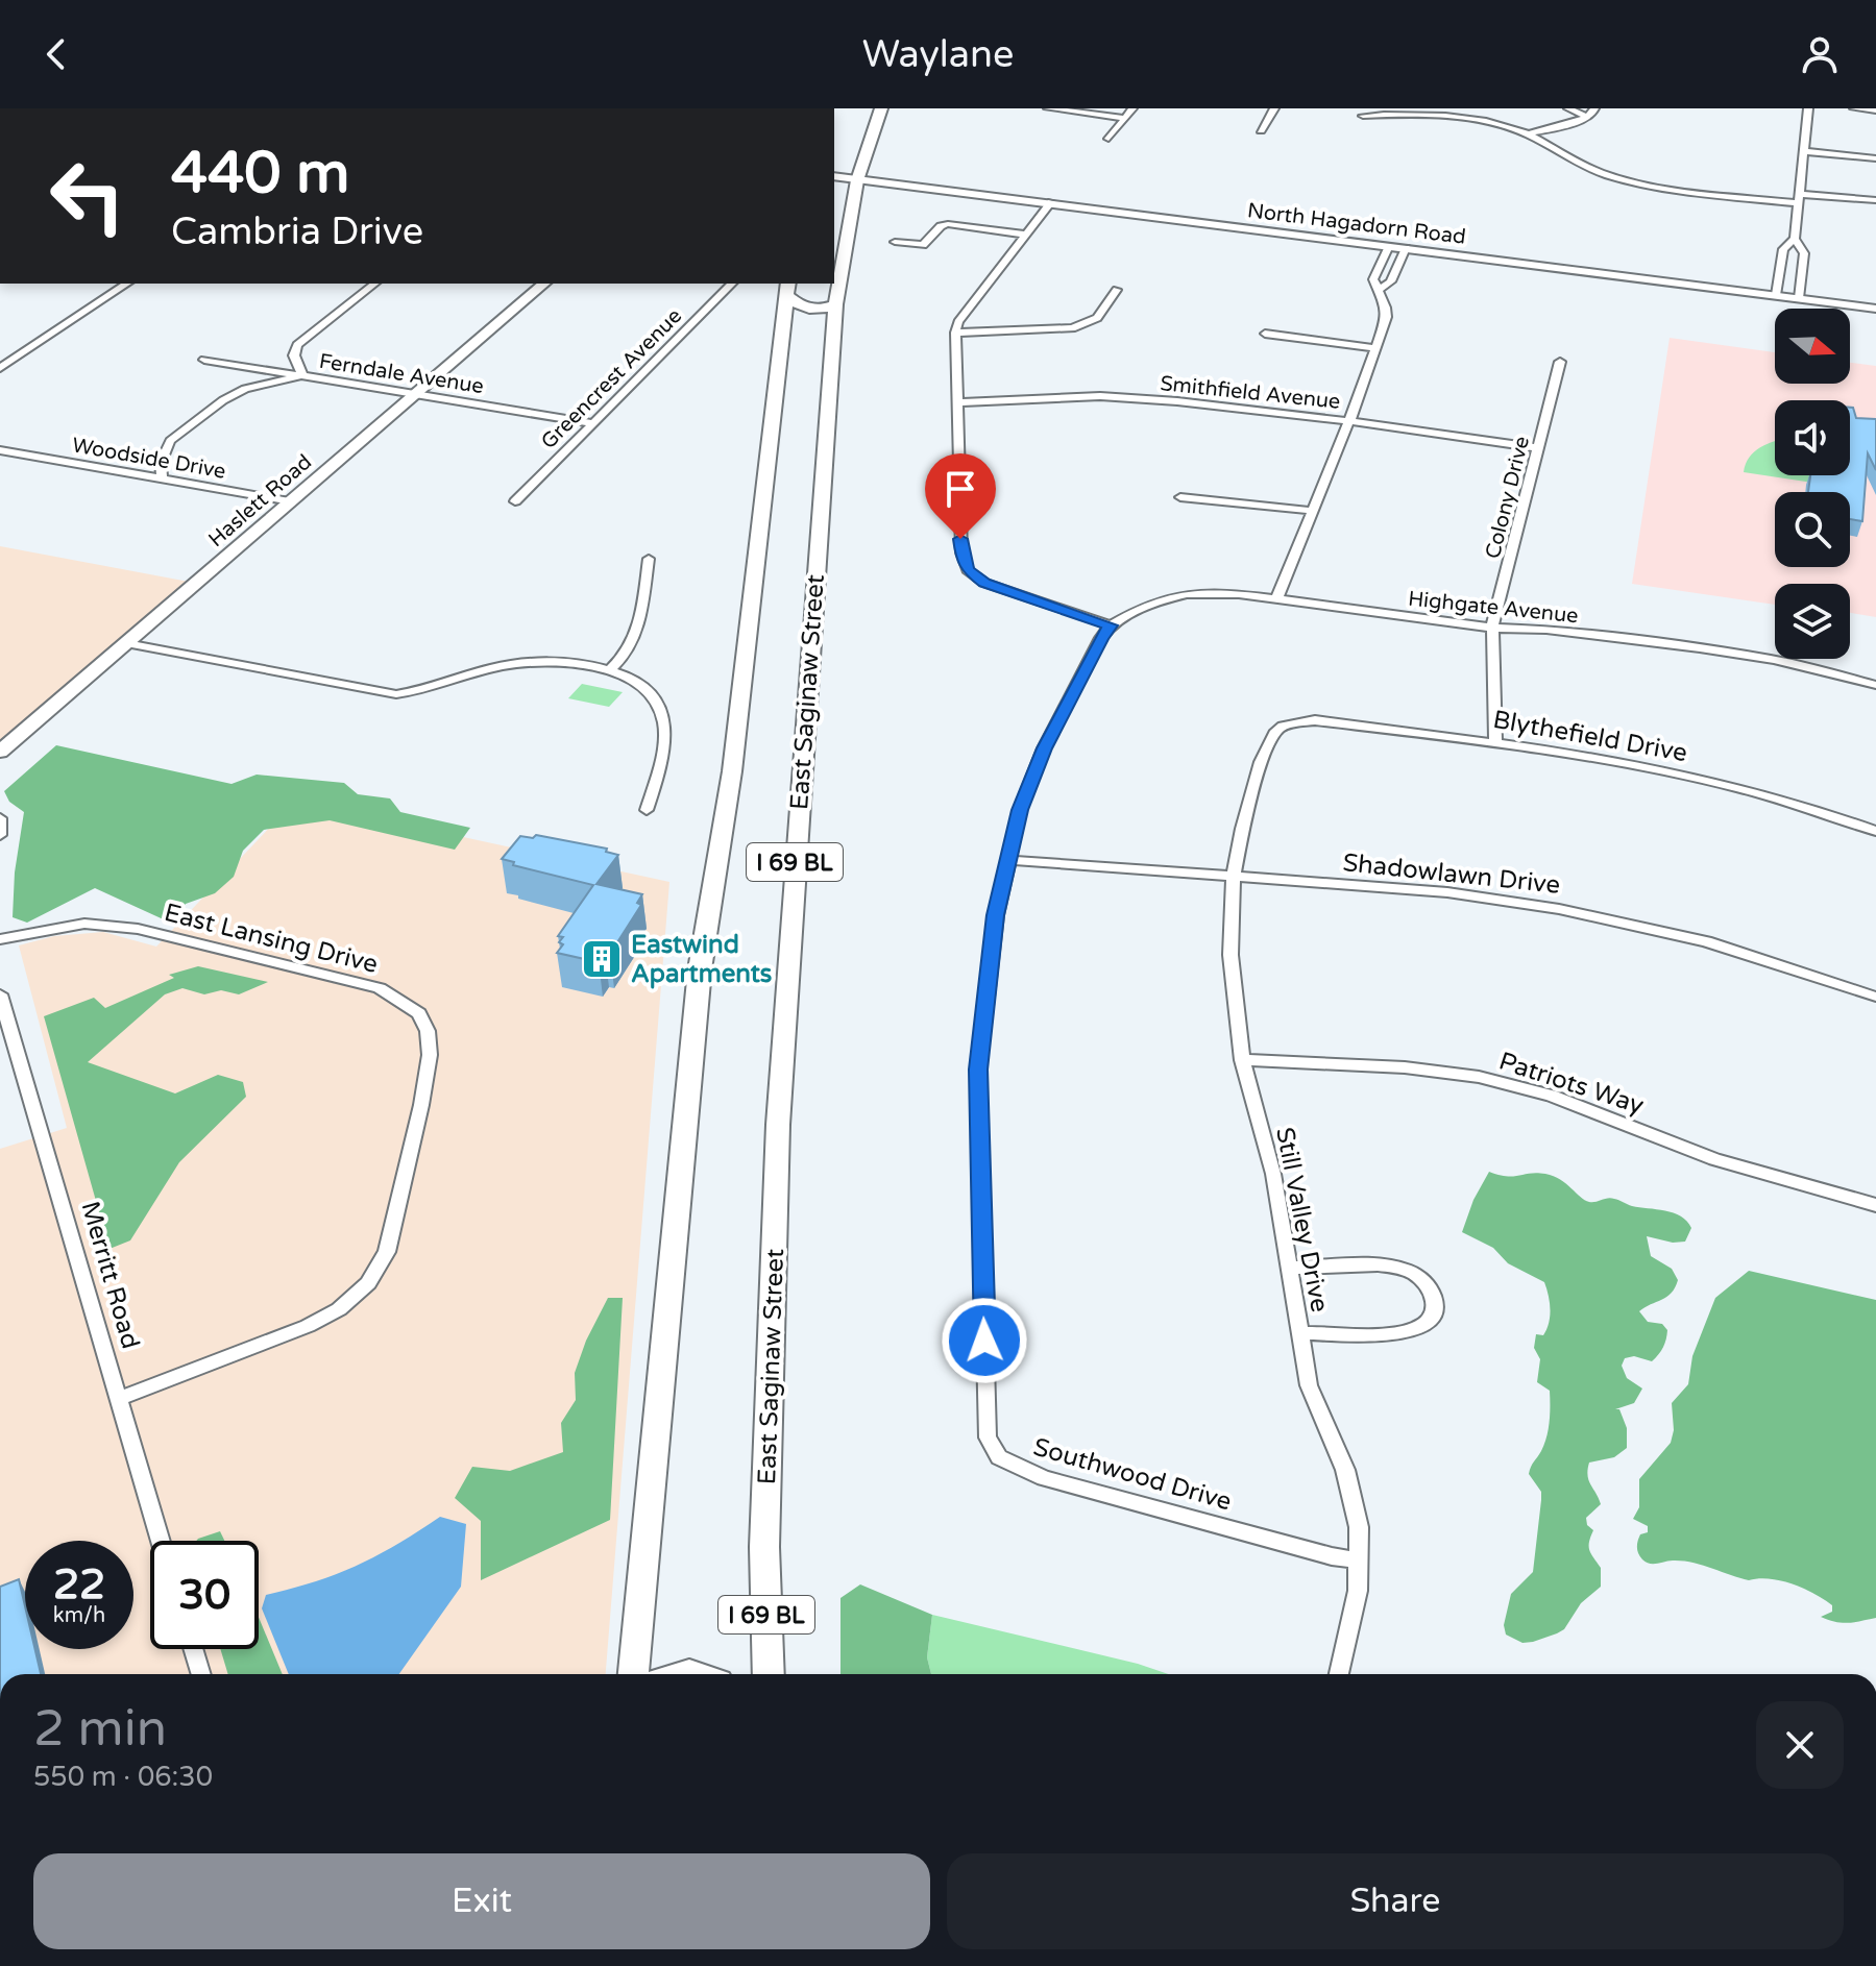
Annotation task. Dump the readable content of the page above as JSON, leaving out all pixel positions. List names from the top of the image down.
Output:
{
  "streets": {
    "main road": ["Haslett Road", "East Saginaw Street", "I 69 BL"],
    "street": [
      "North Hagadorn Road",
      "Ferndale Avenue",
      "Greencrest Avenue",
      "Smithfield Avenue",
      "Woodside Drive",
      "Colony Drive",
      "Highgate Avenue",
      "Blythefield Drive",
      "Shadowlawn Drive",
      "East Lansing Drive",
      "Patriots Way",
      "Still Valley Drive",
      "Merritt Road",
      "Southwood Drive"
    ]
  },
  "crossings": [
    ["North Hagadorn Road", "East Saginaw Street"],
    ["Ferndale Avenue", "Greencrest Avenue"],
    ["Ferndale Avenue", "Haslett Road"],
    ["Smithfield Avenue", "Colony Drive"],
    ["Woodside Drive", "Haslett Road"],
    ["Colony Drive", "Highgate Avenue"],
    ["Colony Drive", "Blythefield Drive"],
    ["Highgate Avenue", "Southwood Drive"],
    ["Blythefield Drive", "Still Valley Drive"],
    ["Shadowlawn Drive", "Still Valley Drive"],
    ["Shadowlawn Drive", "Southwood Drive"],
    ["East Lansing Drive", "Merritt Road"],
    ["Patriots Way", "Still Valley Drive"],
    ["Still Valley Drive", "Southwood Drive"]
  ],
  "places": {
    "building": ["Eastwind Apartments"]
  },
  "north": "right",
  "page": {
    "header": "Waylane",
    "turn": ["440 m", "Cambria Drive"],
    "speed": "22 km/h",
    "limit": "30",
    "heading": ["2 min", "550 m · 06:30"],
    "buttons": ["Exit", "Share"]
  }
}
